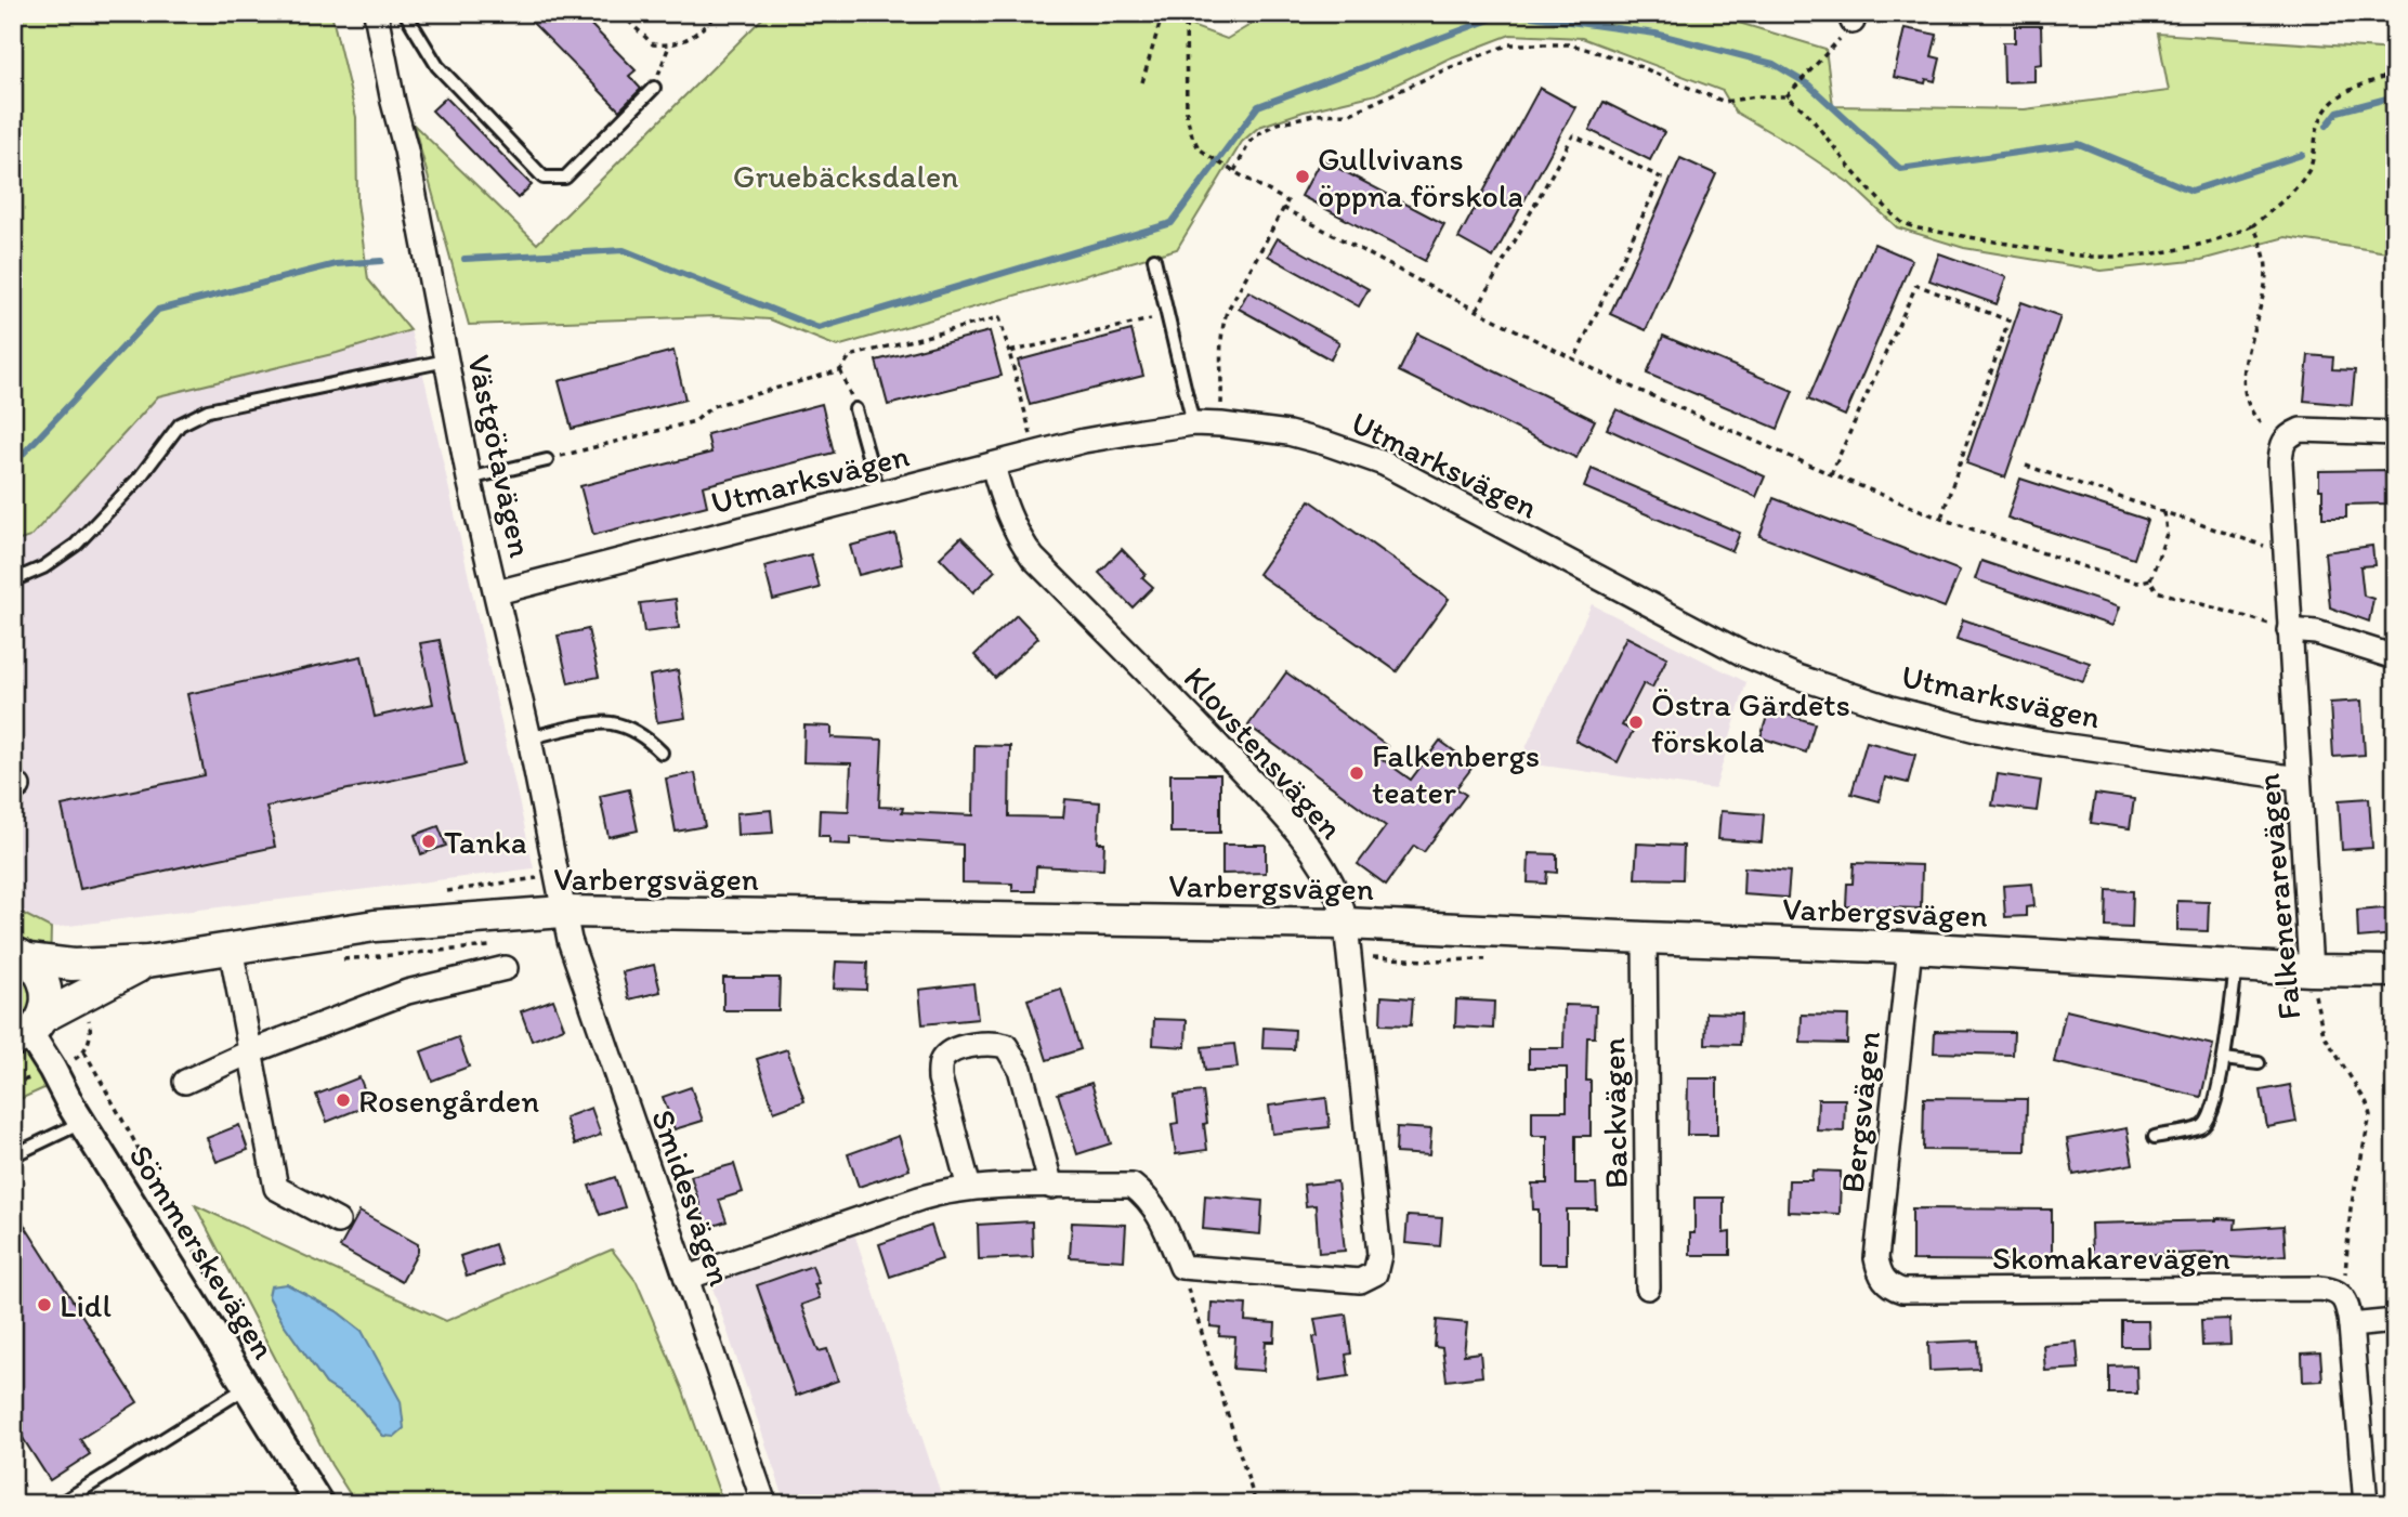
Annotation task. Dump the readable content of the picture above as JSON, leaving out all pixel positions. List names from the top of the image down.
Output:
{
  "streets": {
    "main road": ["Varbergsvägen"],
    "street": [
      "Västgötavägen",
      "Utmarksvägen",
      "Klovstensvägen",
      "Falkenerarevägen",
      "Bergsvägen",
      "Backvägen",
      "Smidesvägen",
      "Sömmerskevägen",
      "Skomakarevägen"
    ]
  },
  "crossings": [
    ["Västgötavägen", "Utmarksvägen"],
    ["Västgötavägen", "Varbergsvägen"],
    ["Västgötavägen", "Smidesvägen"],
    ["Utmarksvägen", "Klovstensvägen"],
    ["Utmarksvägen", "Falkenerarevägen"],
    ["Klovstensvägen", "Varbergsvägen"],
    ["Varbergsvägen", "Falkenerarevägen"],
    ["Varbergsvägen", "Bergsvägen"],
    ["Varbergsvägen", "Backvägen"],
    ["Varbergsvägen", "Smidesvägen"],
    ["Varbergsvägen", "Sömmerskevägen"],
    ["Falkenerarevägen", "Skomakarevägen"],
    ["Bergsvägen", "Skomakarevägen"]
  ],
  "parks": ["Gruebäcksdalen"],
  "places": [
    "Gullvivans öppna förskola",
    "Östra Gärdets förskola",
    "Falkenbergs teater",
    "Tanka",
    "Rosengården",
    "Lidl"
  ]
}
